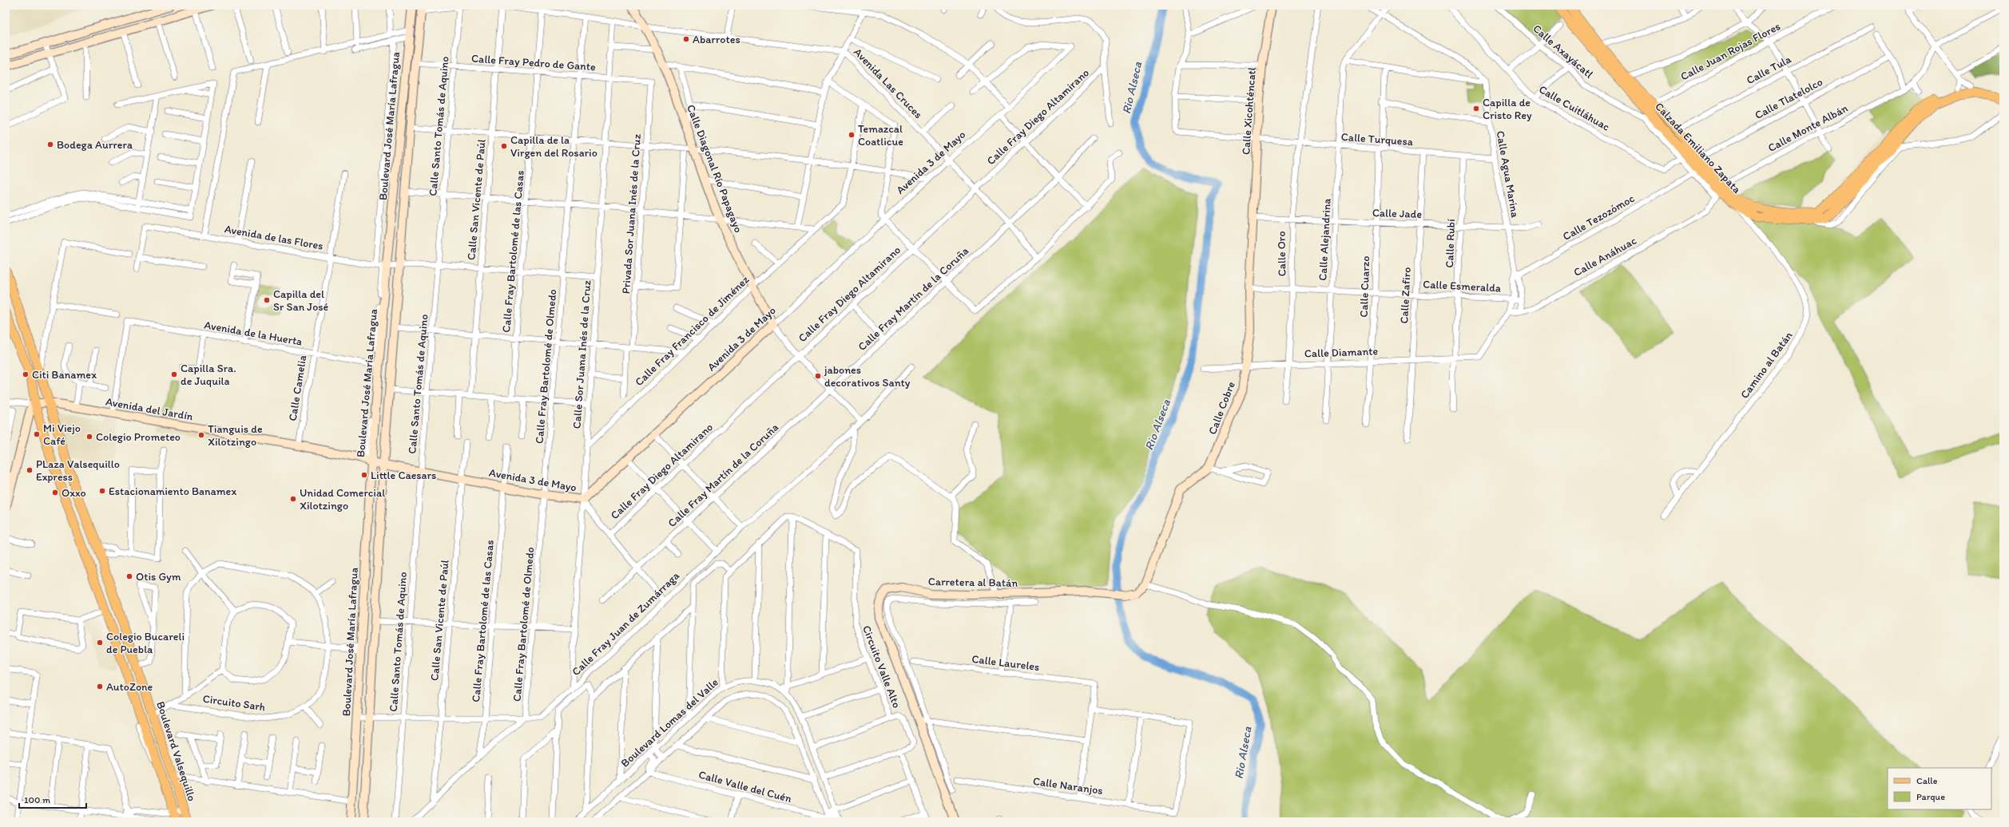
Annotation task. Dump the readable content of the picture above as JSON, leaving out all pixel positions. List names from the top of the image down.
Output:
{
  "streets": {
    "main road": ["Calzada Emiliano Zapata", "Boulevard Valsequillo"],
    "street": [
      "Calle Axayácatl",
      "Calle Juan Rojas Flores",
      "Calle Fray Pedro de Gante",
      "Calle Tula",
      "Avenida Las Cruces",
      "Calle Tlatelolco",
      "Calle Cuitláhuac",
      "Calle Xicohténcatl",
      "Calle Fray Diego Altamirano",
      "Boulevard José María Lafragua",
      "Calle Santo Tomás de Aquino",
      "Calle Monte Albán",
      "Calle Turquesa",
      "Avenida 3 de Mayo",
      "Calle Diagonal Río Papagayo",
      "Calle Agua Marina",
      "Calle San Vicente de Paúl",
      "Calle Jade",
      "Privada Sor Juana Inés de la Cruz",
      "Calle Tezozómoc",
      "Avenida de las Flores",
      "Calle Alejandrina",
      "Calle Rubí",
      "Calle Fray Bartolomé de las Casas",
      "Calle Oro",
      "Calle Anáhuac",
      "Calle Esmeralda",
      "Calle Cuarzo",
      "Calle Zafiro",
      "Calle Fray Martín de la Coruña",
      "Calle Fray Francisco de Jiménez",
      "Avenida de la Huerta",
      "Calle Diamante",
      "Calle Sor Juana Inés de la Cruz",
      "Camino al Batán",
      "Calle Fray Bartolomé de Olmedo",
      "Calle Camelia",
      "Calle Cobre",
      "Avenida del Jardín",
      "Carretera al Batán",
      "Calle Fray Juan de Zumárraga",
      "Calle Laureles",
      "Circuito Valle Alto",
      "Circuito Sarh",
      "Boulevard Lomas del Valle",
      "Calle Naranjos",
      "Calle Valle del Cuén"
    ]
  },
  "crossings": [
    ["Calle Axayácatl", "Calle Cuitláhuac"],
    ["Calle Axayácatl", "Calle Monte Albán"],
    ["Calle Axayácatl", "Calzada Emiliano Zapata"],
    ["Calle Axayácatl", "Calle Tezozómoc"],
    ["Calle Axayácatl", "Calle Anáhuac"],
    ["Calle Juan Rojas Flores", "Calzada Emiliano Zapata"],
    ["Calle Fray Pedro de Gante", "Boulevard José María Lafragua"],
    ["Calle Fray Pedro de Gante", "Calle Santo Tomás de Aquino"],
    ["Calle Fray Pedro de Gante", "Calle San Vicente de Paúl"],
    ["Calle Fray Pedro de Gante", "Privada Sor Juana Inés de la Cruz"],
    ["Calle Fray Pedro de Gante", "Calle Fray Bartolomé de las Casas"],
    ["Calle Fray Pedro de Gante", "Calle Sor Juana Inés de la Cruz"],
    ["Calle Fray Pedro de Gante", "Calle Fray Bartolomé de Olmedo"],
    ["Calle Tula", "Calzada Emiliano Zapata"],
    ["Avenida Las Cruces", "Calle Fray Diego Altamirano"],
    ["Avenida Las Cruces", "Avenida 3 de Mayo"],
    ["Avenida Las Cruces", "Calle Diagonal Río Papagayo"],
    ["Avenida Las Cruces", "Calle San Vicente de Paúl"],
    ["Avenida Las Cruces", "Calle Fray Bartolomé de las Casas"],
    ["Avenida Las Cruces", "Calle Fray Martín de la Coruña"],
    ["Avenida Las Cruces", "Calle Sor Juana Inés de la Cruz"],
    ["Avenida Las Cruces", "Calle Fray Bartolomé de Olmedo"],
    ["Calle Tlatelolco", "Calzada Emiliano Zapata"],
    ["Calle Xicohténcatl", "Calle Turquesa"],
    ["Calle Xicohténcatl", "Calle Jade"],
    ["Calle Xicohténcatl", "Calle Cobre"],
    ["Calle Fray Diego Altamirano", "Calle Diagonal Río Papagayo"],
    ["Boulevard José María Lafragua", "Avenida 3 de Mayo"],
    ["Boulevard José María Lafragua", "Avenida de las Flores"],
    ["Boulevard José María Lafragua", "Avenida del Jardín"],
    ["Boulevard José María Lafragua", "Calle Fray Juan de Zumárraga"],
    ["Calle Santo Tomás de Aquino", "Avenida 3 de Mayo"],
    ["Calle Santo Tomás de Aquino", "Avenida de las Flores"],
    ["Calle Santo Tomás de Aquino", "Calle Fray Juan de Zumárraga"],
    ["Calle Monte Albán", "Calzada Emiliano Zapata"],
    ["Calle Monte Albán", "Calle Anáhuac"],
    ["Calle Turquesa", "Calle Agua Marina"],
    ["Calle Turquesa", "Calle Alejandrina"],
    ["Calle Turquesa", "Calle Rubí"],
    ["Calle Turquesa", "Calle Oro"],
    ["Calle Turquesa", "Calle Cuarzo"],
    ["Calle Turquesa", "Calle Zafiro"],
    ["Calzada Emiliano Zapata", "Calle Anáhuac"],
    ["Calzada Emiliano Zapata", "Camino al Batán"],
    ["Avenida 3 de Mayo", "Calle Diagonal Río Papagayo"],
    ["Avenida 3 de Mayo", "Calle San Vicente de Paúl"],
    ["Avenida 3 de Mayo", "Calle Fray Bartolomé de las Casas"],
    ["Avenida 3 de Mayo", "Calle Sor Juana Inés de la Cruz"],
    ["Avenida 3 de Mayo", "Calle Fray Bartolomé de Olmedo"],
    ["Avenida 3 de Mayo", "Avenida del Jardín"],
    ["Calle Diagonal Río Papagayo", "Calle Fray Martín de la Coruña"],
    ["Calle Diagonal Río Papagayo", "Calle Fray Francisco de Jiménez"],
    ["Calle Diagonal Río Papagayo", "Calle Fray Juan de Zumárraga"],
    ["Calle Agua Marina", "Calle Jade"],
    ["Calle Agua Marina", "Calle Tezozómoc"],
    ["Calle Agua Marina", "Calle Anáhuac"],
    ["Calle Agua Marina", "Calle Esmeralda"],
    ["Calle Agua Marina", "Calle Diamante"],
    ["Calle San Vicente de Paúl", "Avenida de las Flores"],
    ["Calle San Vicente de Paúl", "Calle Fray Juan de Zumárraga"],
    ["Calle Jade", "Calle Alejandrina"],
    ["Calle Jade", "Calle Rubí"],
    ["Calle Jade", "Calle Oro"],
    ["Calle Jade", "Calle Cuarzo"],
    ["Calle Jade", "Calle Zafiro"],
    ["Calle Jade", "Calle Cobre"],
    ["Avenida de las Flores", "Calle Fray Bartolomé de las Casas"],
    ["Avenida de las Flores", "Calle Sor Juana Inés de la Cruz"],
    ["Avenida de las Flores", "Calle Fray Bartolomé de Olmedo"],
    ["Avenida de las Flores", "Calle Camelia"],
    ["Calle Alejandrina", "Calle Esmeralda"],
    ["Calle Alejandrina", "Calle Diamante"],
    ["Calle Rubí", "Calle Esmeralda"],
    ["Calle Rubí", "Calle Diamante"],
    ["Calle Fray Bartolomé de las Casas", "Calle Fray Juan de Zumárraga"],
    ["Calle Oro", "Calle Esmeralda"],
    ["Calle Oro", "Calle Diamante"],
    ["Calle Esmeralda", "Calle Cuarzo"],
    ["Calle Esmeralda", "Calle Zafiro"],
    ["Calle Esmeralda", "Calle Cobre"],
    ["Calle Cuarzo", "Calle Diamante"],
    ["Calle Zafiro", "Calle Diamante"],
    ["Calle Fray Francisco de Jiménez", "Calle Sor Juana Inés de la Cruz"],
    ["Avenida de la Huerta", "Calle Camelia"],
    ["Avenida de la Huerta", "Avenida del Jardín"],
    ["Calle Diamante", "Calle Cobre"],
    ["Calle Sor Juana Inés de la Cruz", "Calle Fray Juan de Zumárraga"],
    ["Calle Fray Bartolomé de Olmedo", "Calle Fray Juan de Zumárraga"],
    ["Calle Camelia", "Avenida del Jardín"],
    ["Calle Cobre", "Carretera al Batán"],
    ["Avenida del Jardín", "Boulevard Valsequillo"],
    ["Boulevard Lomas del Valle", "Calle Valle del Cuén"]
  ],
  "water": ["Rio Alseca"],
  "places": [
    "Abarrotes",
    "Capilla de Cristo Rey",
    "Temazcal Coatlicue",
    "Bodega Aurrera",
    "Capilla de la Virgen del Rosario",
    "Capilla del Sr San José",
    "Citi Banamex",
    "Capilla Sra. de Juquila",
    "jabones decorativos Santy",
    "Mi Viejo Café",
    "Tianguis de Xilotzingo",
    "Colegio Prometeo",
    "PLaza Valsequillo Express",
    "Little Caesars",
    "Estacionamiento Banamex",
    "Oxxo",
    "Unidad Comercial Xilotzingo",
    "Otis Gym",
    "Colegio Bucareli de Puebla",
    "AutoZone"
  ],
  "legend": ["Calle", "Parque"],
  "scale_bar": "100 m"
}
